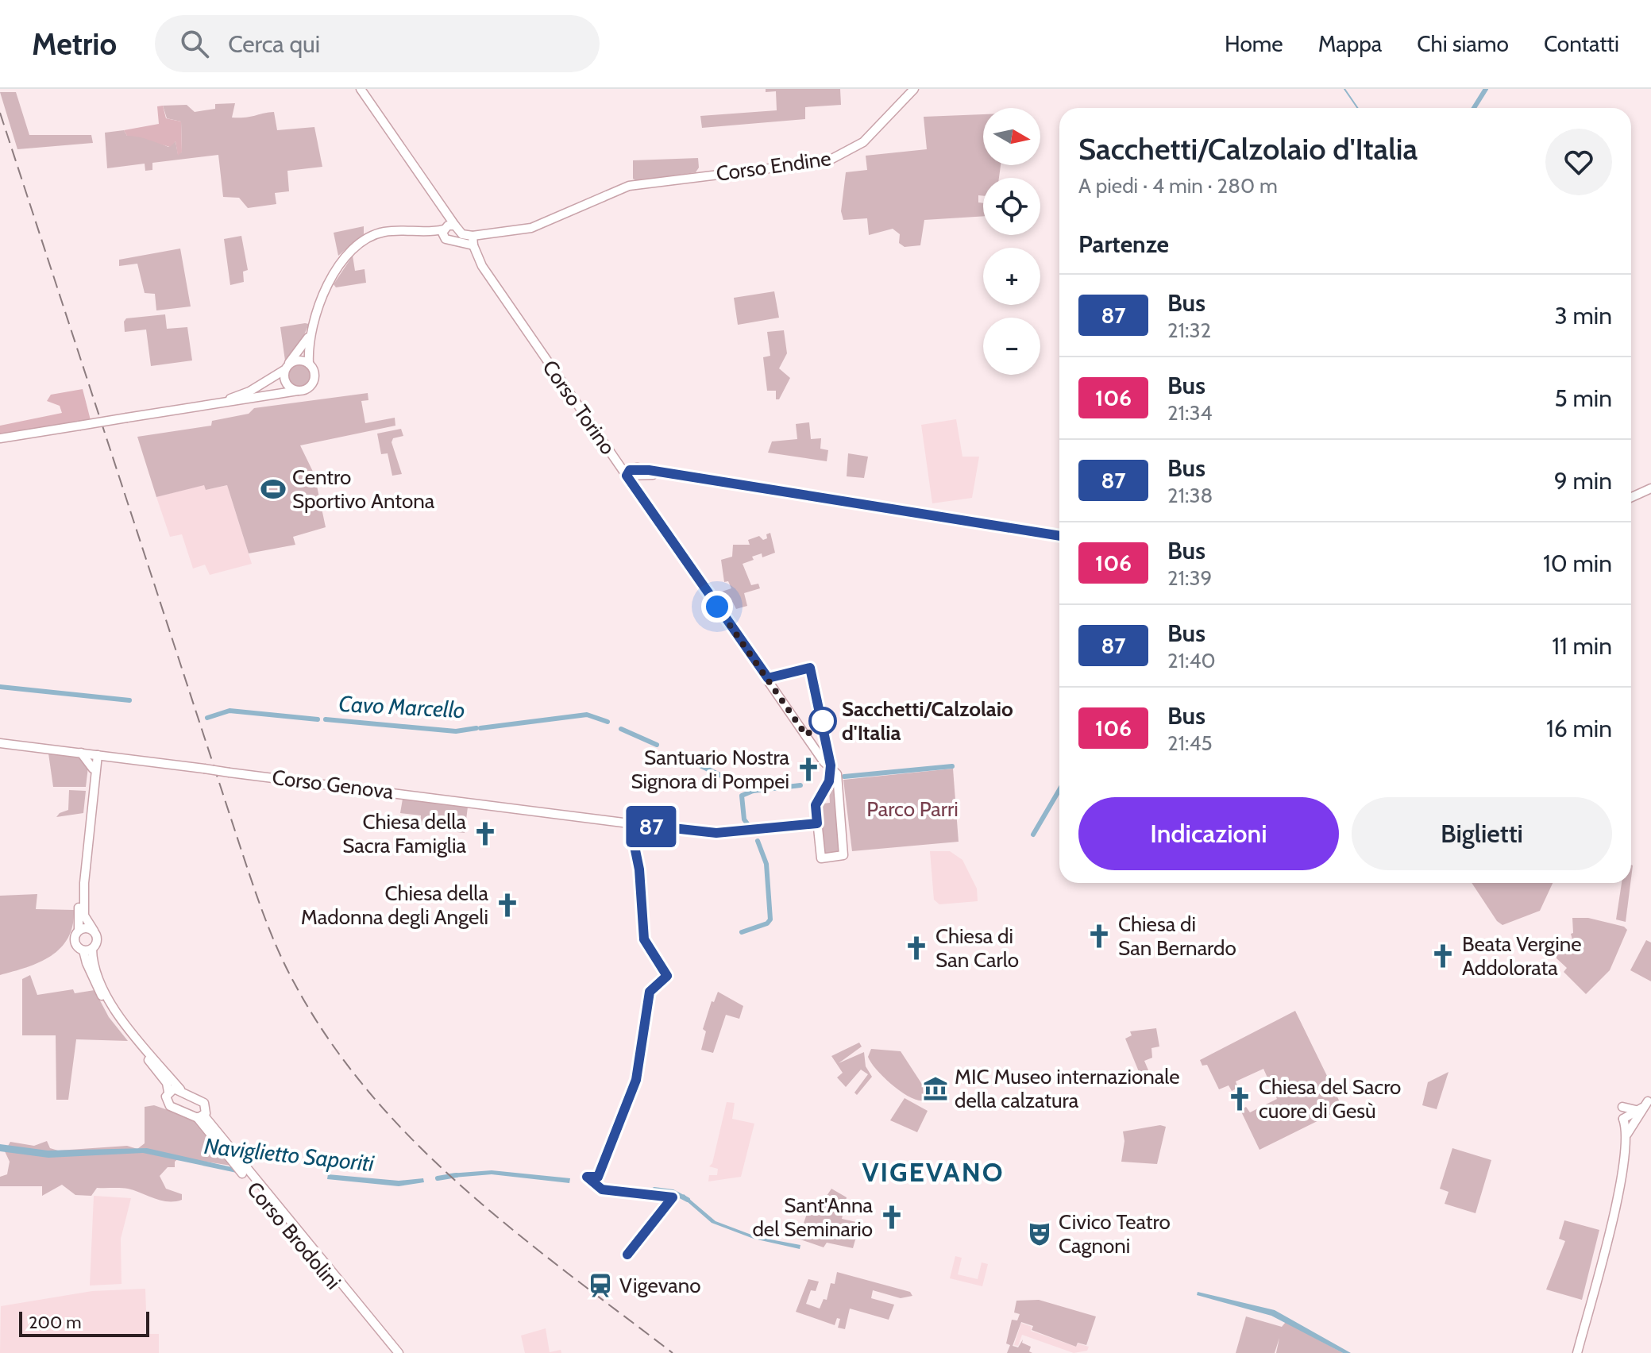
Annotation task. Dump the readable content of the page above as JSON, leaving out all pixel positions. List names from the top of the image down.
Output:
{
  "streets": {
    "main road": [
      "Corso Endine",
      "Corso Torino",
      "Corso Genova",
      "Corso Brodolini"
    ]
  },
  "crossings": [
    ["Corso Endine", "Corso Torino"],
    ["Corso Genova", "Corso Brodolini"]
  ],
  "districts": ["VIGEVANO"],
  "water": ["Cavo Marcello", "Naviglietto Saporiti"],
  "parks": ["Parco Parri"],
  "places": {
    "sports": ["Centro Sportivo Antona"],
    "other": ["Sacchetti/Calzolaio d'Italia"],
    "church": [
      "Santuario Nostra Signora di Pompei",
      "Chiesa della Sacra Famiglia",
      "Chiesa della Madonna degli Angeli",
      "Chiesa di San Bernardo",
      "Chiesa di San Carlo",
      "Beata Vergine Addolorata",
      "Chiesa del Sacro cuore di Gesù",
      "Sant'Anna del Seminario"
    ],
    "museum": ["MIC Museo internazionale della calzatura"],
    "theatre": ["Civico Teatro Cagnoni"],
    "station": ["Vigevano"]
  },
  "lines": ["bus line 87"],
  "scale_bar": "200 m",
  "north": "right",
  "page": {
    "header": "Metrio",
    "search": "Cerca qui",
    "nav": [
      "Home",
      "Mappa",
      "Chi siamo",
      "Contatti"
    ],
    "on_map": "87",
    "map_buttons": ["+", "−"],
    "heading": [
      ["Sacchetti/Calzolaio d'Italia", "A piedi · 4 min · 280 m"],
      "Partenze"
    ],
    "list": [
      {
        "mark": "87",
        "name": "Bus",
        "note": "21:32",
        "value": "3 min"
      },
      {
        "mark": "106",
        "name": "Bus",
        "note": "21:34",
        "value": "5 min"
      },
      {
        "mark": "87",
        "name": "Bus",
        "note": "21:38",
        "value": "9 min"
      },
      {
        "mark": "106",
        "name": "Bus",
        "note": "21:39",
        "value": "10 min"
      },
      {
        "mark": "87",
        "name": "Bus",
        "note": "21:40",
        "value": "11 min"
      },
      {
        "mark": "106",
        "name": "Bus",
        "note": "21:45",
        "value": "16 min"
      }
    ],
    "buttons": ["Indicazioni", "Biglietti"],
    "scale": "200 m"
  }
}
